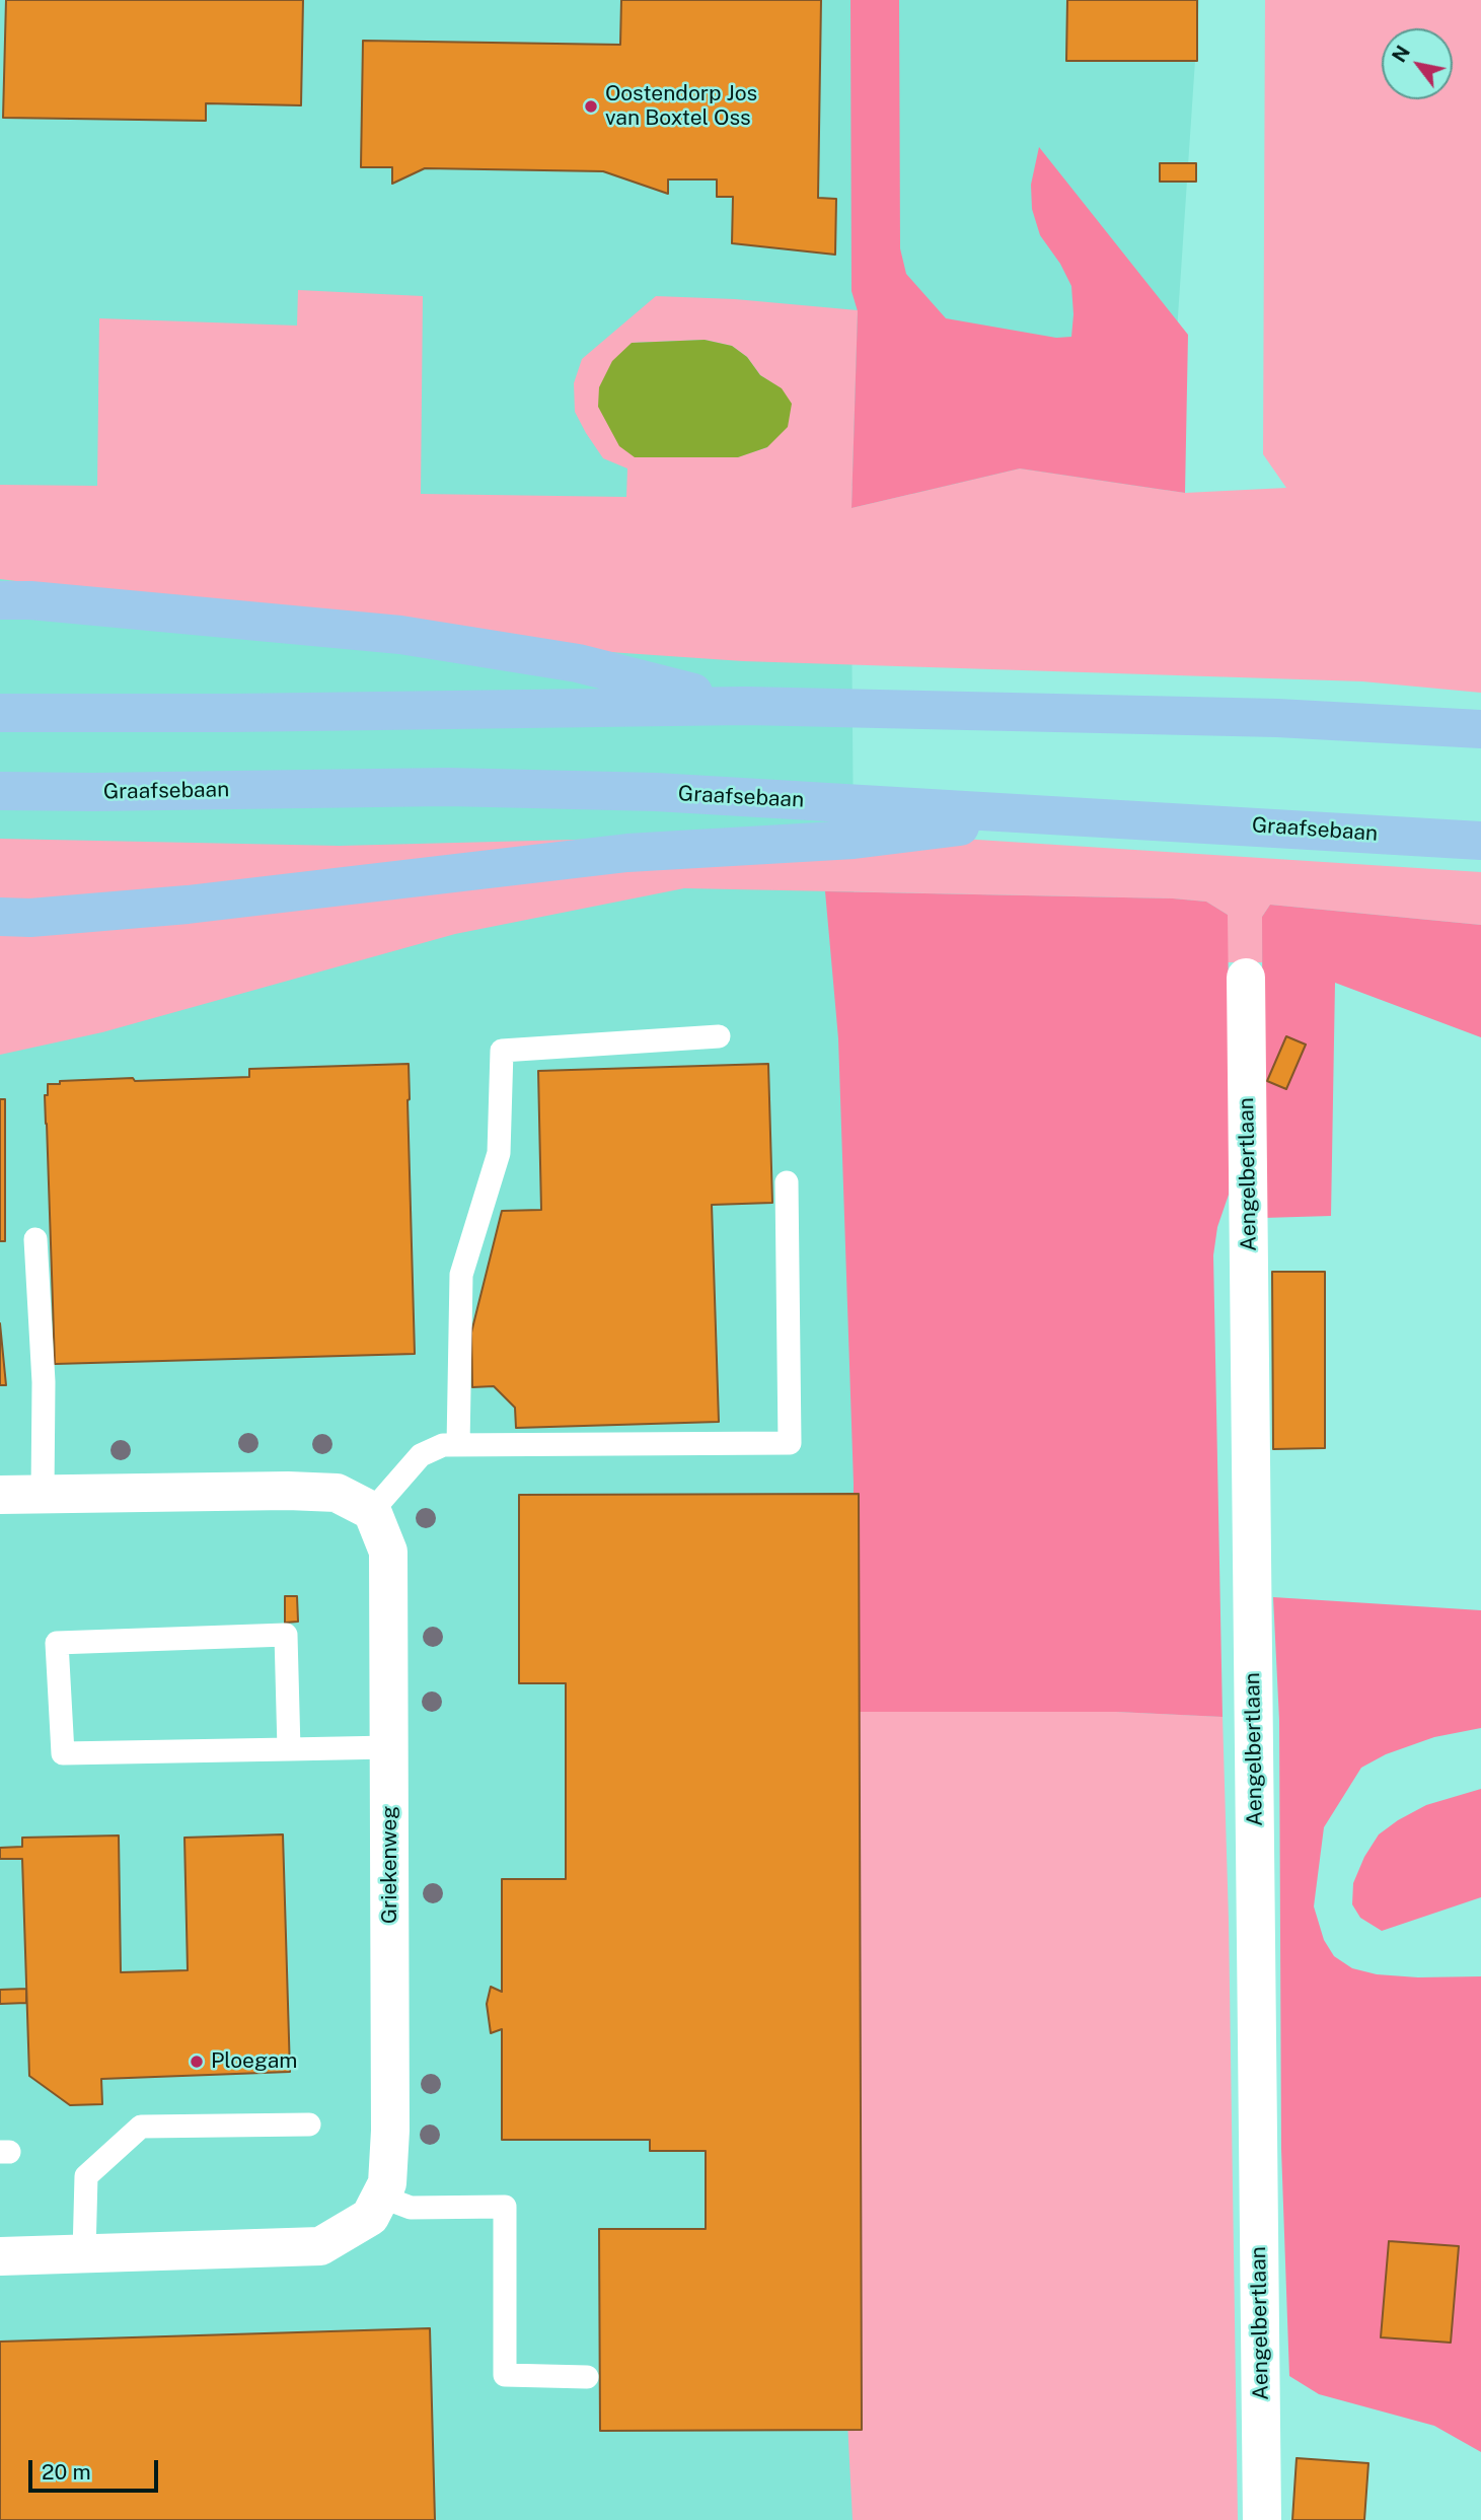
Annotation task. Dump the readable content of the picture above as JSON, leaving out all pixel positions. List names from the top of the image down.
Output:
{
  "streets": {
    "main road": ["Graafsebaan"],
    "street": ["Aengelbertlaan", "Griekenweg"]
  },
  "places": ["Oostendorp Jos van Boxtel Oss", "Ploegam"],
  "scale_bar": "20 m",
  "north": "top left"
}
